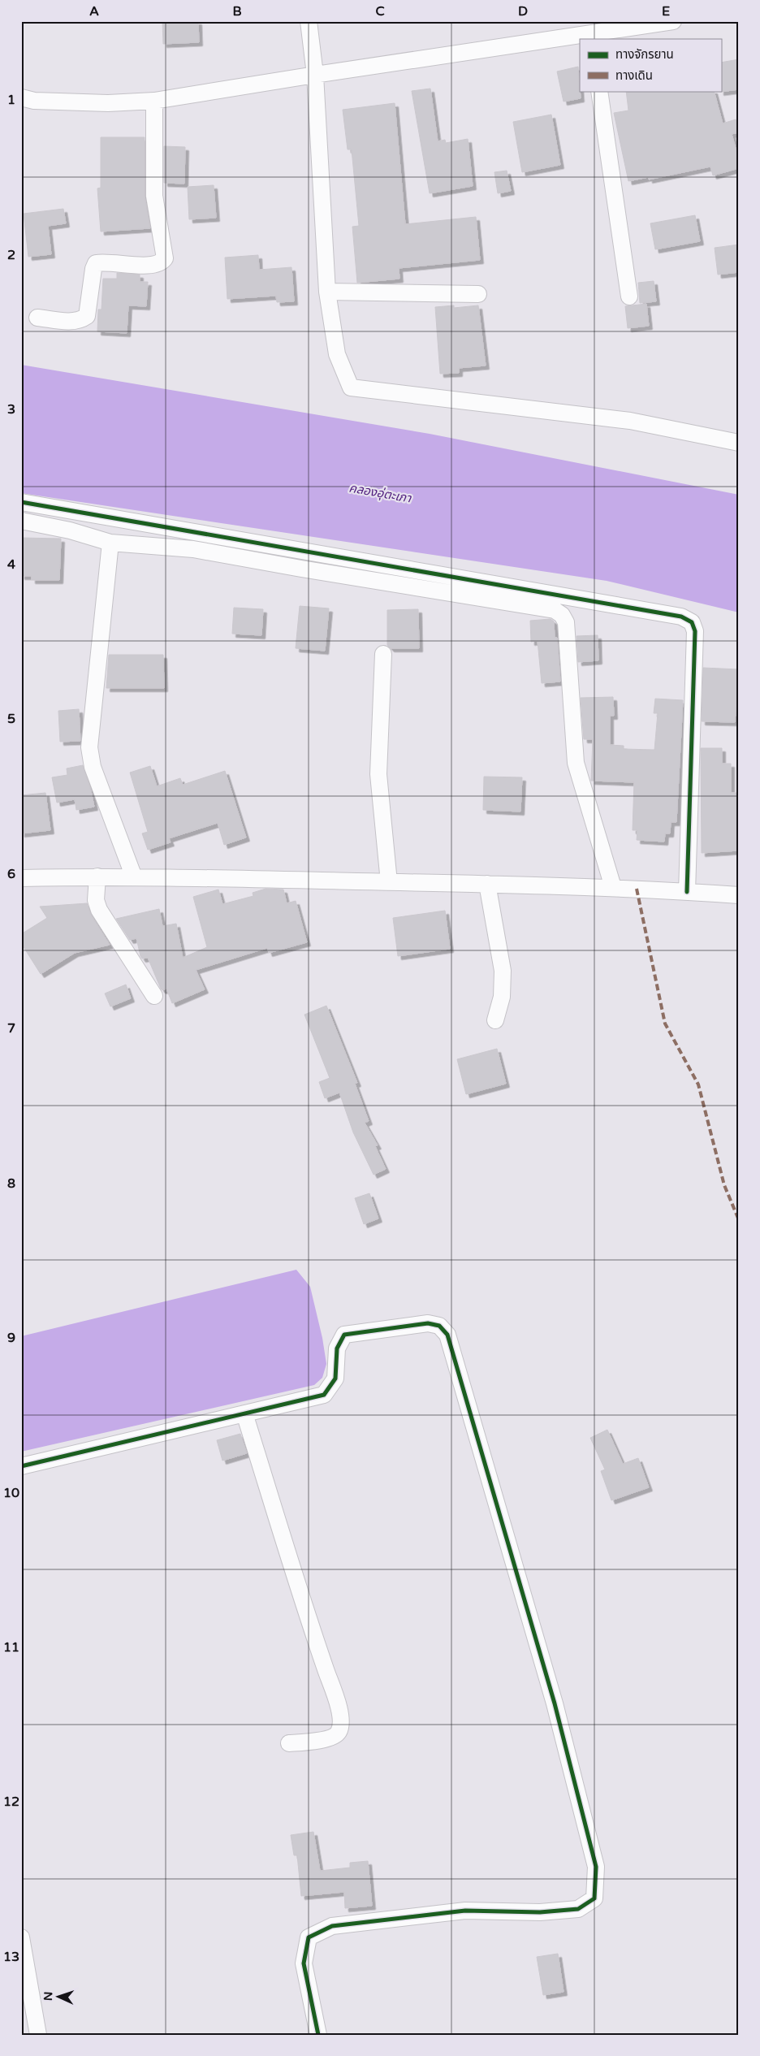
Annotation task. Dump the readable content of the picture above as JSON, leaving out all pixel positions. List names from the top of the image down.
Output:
{
  "water": ["คลองอุ่ตะเภา"],
  "legend": ["ทางจักรยาน", "ทางเดิน"],
  "north": "left",
  "grid": {
    "columns": [
      "A",
      "B",
      "C",
      "D",
      "E"
    ],
    "rows": [
      "1",
      "2",
      "3",
      "4",
      "5",
      "6",
      "7",
      "8",
      "9",
      "10",
      "11",
      "12",
      "13"
    ]
  }
}
